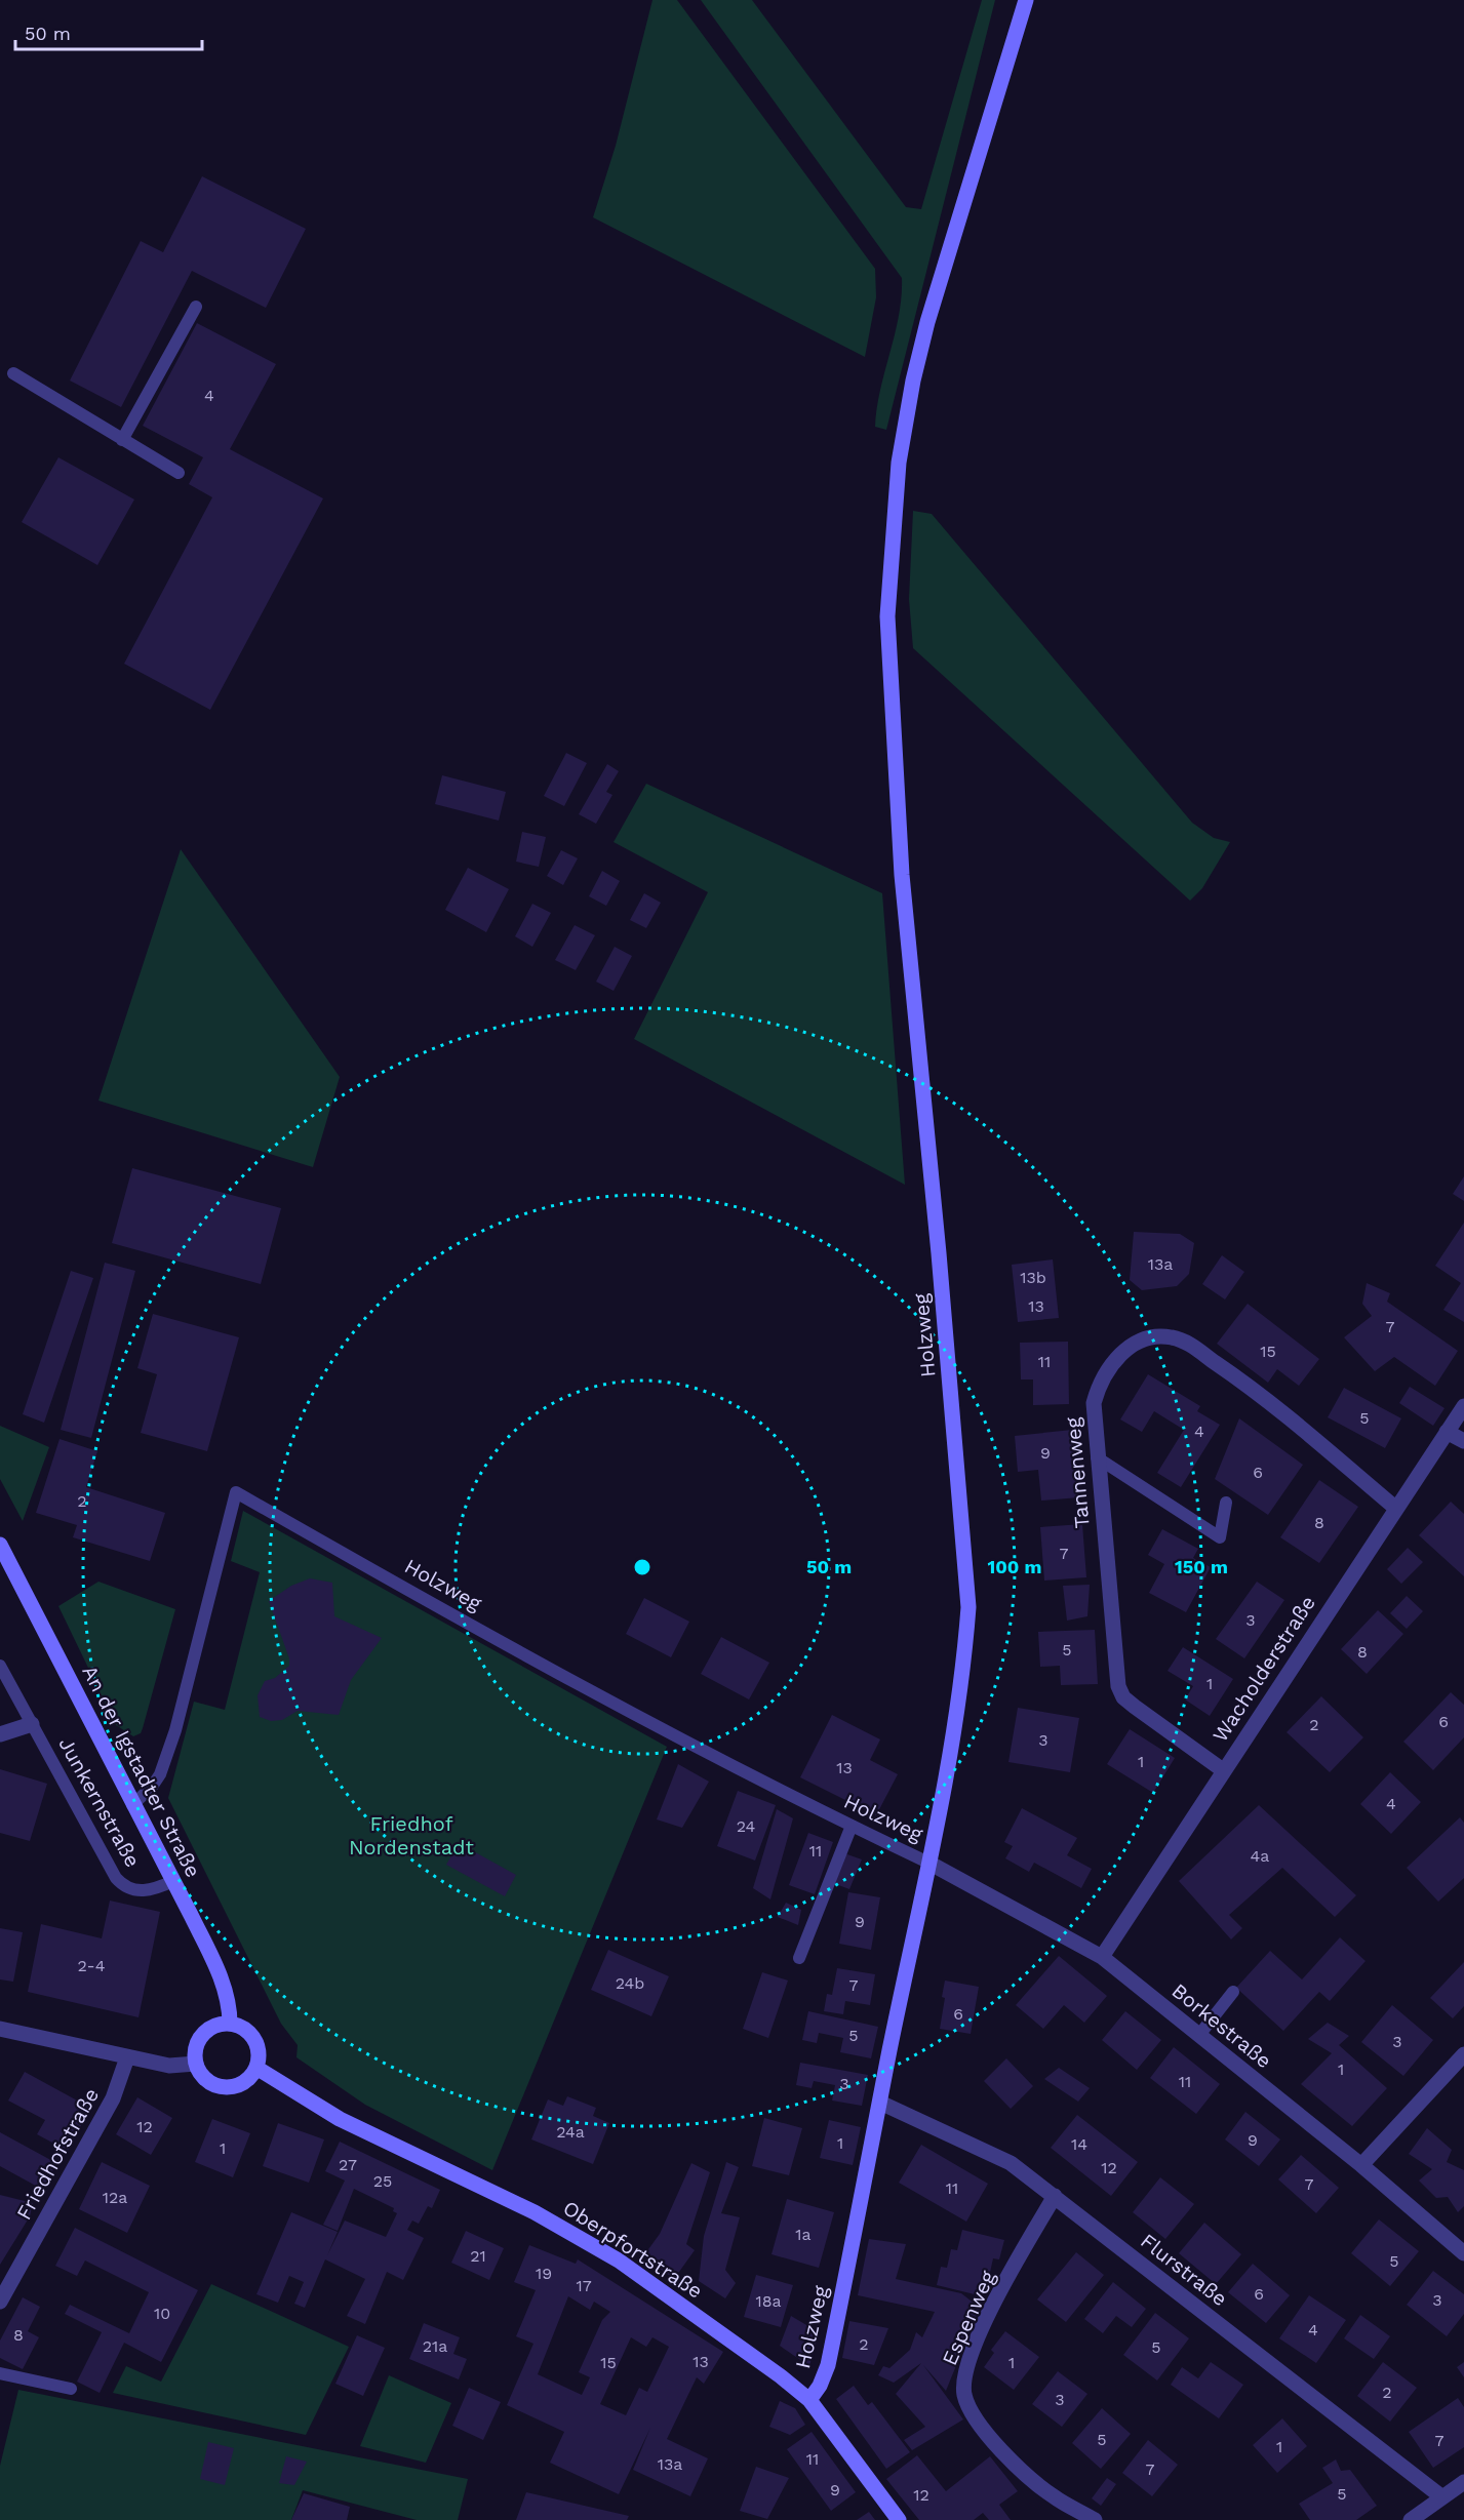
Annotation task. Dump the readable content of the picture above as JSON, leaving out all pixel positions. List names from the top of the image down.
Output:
{
  "streets": {
    "main road": ["Holzweg", "An der Igstadter Straße", "Oberpfortstraße"],
    "street": [
      "Tannenweg",
      "Wacholderstraße",
      "Borkestraße",
      "Friedhofstraße",
      "Flurstraße",
      "Espenweg"
    ],
    "lane": ["Junkernstraße"]
  },
  "crossings": [
    ["Holzweg", "An der Igstadter Straße"],
    ["Holzweg", "Borkestraße"],
    ["Holzweg", "Oberpfortstraße"],
    ["Holzweg", "Flurstraße"],
    ["Tannenweg", "Wacholderstraße"],
    ["Wacholderstraße", "Borkestraße"],
    ["An der Igstadter Straße", "Junkernstraße"],
    ["An der Igstadter Straße", "Oberpfortstraße"],
    ["Flurstraße", "Espenweg"]
  ],
  "parks": ["Friedhof Nordenstadt"],
  "house_numbers": [
    "4",
    "13a",
    "13b",
    "13",
    "7",
    "15",
    "11",
    "5",
    "4",
    "9",
    "6",
    "2",
    "8",
    "7",
    "3",
    "5",
    "8",
    "1",
    "6",
    "2",
    "3",
    "1",
    "13",
    "4",
    "24",
    "11",
    "4a",
    "9",
    "2-4",
    "24b",
    "7",
    "6",
    "5",
    "3",
    "1",
    "11",
    "3",
    "12",
    "24a",
    "9",
    "1",
    "14",
    "1",
    "27",
    "12",
    "25",
    "7",
    "11",
    "12a",
    "1a",
    "21",
    "5",
    "19",
    "17",
    "6",
    "3",
    "18a",
    "10",
    "4",
    "8",
    "2",
    "21a",
    "5",
    "13",
    "15",
    "1",
    "2",
    "3",
    "5",
    "7",
    "1",
    "11",
    "13a",
    "7",
    "9",
    "5",
    "12"
  ],
  "scale_bar": "50 m",
  "rings": ["50 m", "100 m", "150 m"]
}
